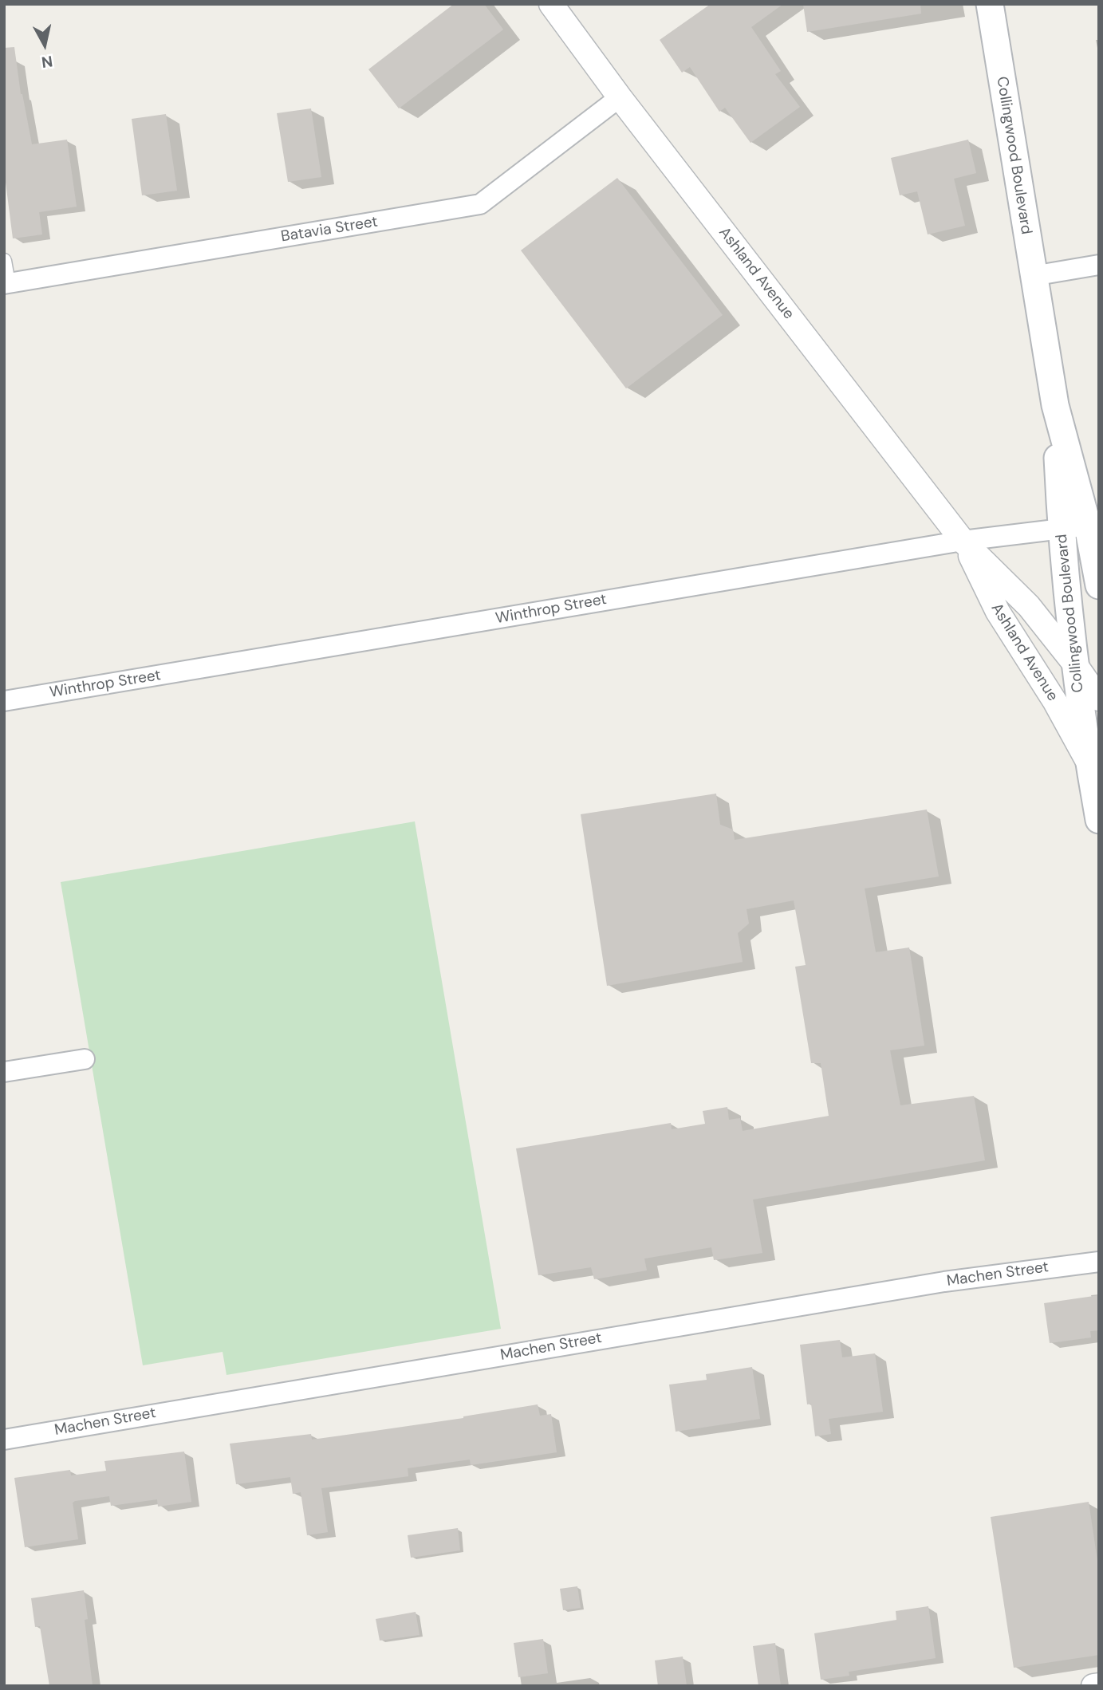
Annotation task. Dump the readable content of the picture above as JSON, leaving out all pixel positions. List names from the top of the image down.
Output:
{
  "streets": {
    "main road": ["Collingwood Boulevard"],
    "street": [
      "Batavia Street",
      "Ashland Avenue",
      "Winthrop Street",
      "Machen Street"
    ]
  },
  "crossings": [
    ["Collingwood Boulevard", "Ashland Avenue"],
    ["Collingwood Boulevard", "Winthrop Street"],
    ["Batavia Street", "Ashland Avenue"],
    ["Ashland Avenue", "Winthrop Street"]
  ],
  "north": "bottom"
}
